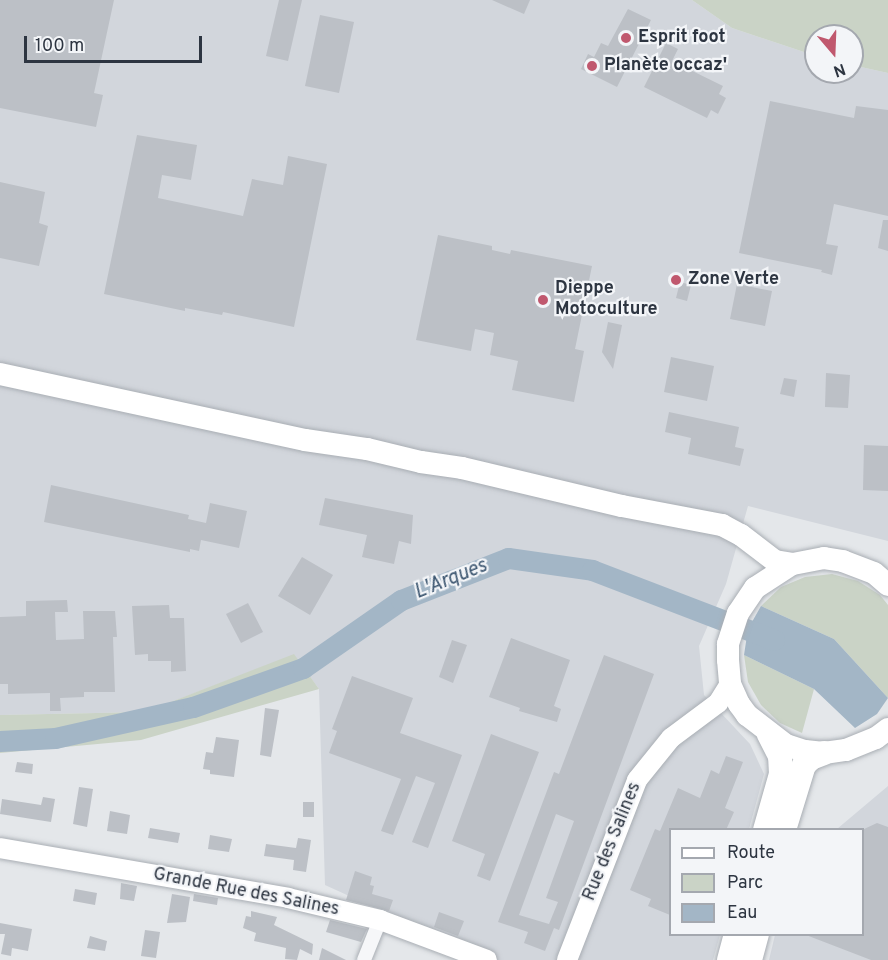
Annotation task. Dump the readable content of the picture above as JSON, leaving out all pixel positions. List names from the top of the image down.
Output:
{
  "streets": {
    "main road": ["Rue des Salines", "Grande Rue des Salines"]
  },
  "water": ["L'Arques"],
  "places": [
    "Esprit foot",
    "Planète occaz'",
    "Zone Verte",
    "Dieppe Motoculture"
  ],
  "legend": ["Route", "Parc", "Eau"],
  "scale_bar": "100 m",
  "north": "bottom"
}
